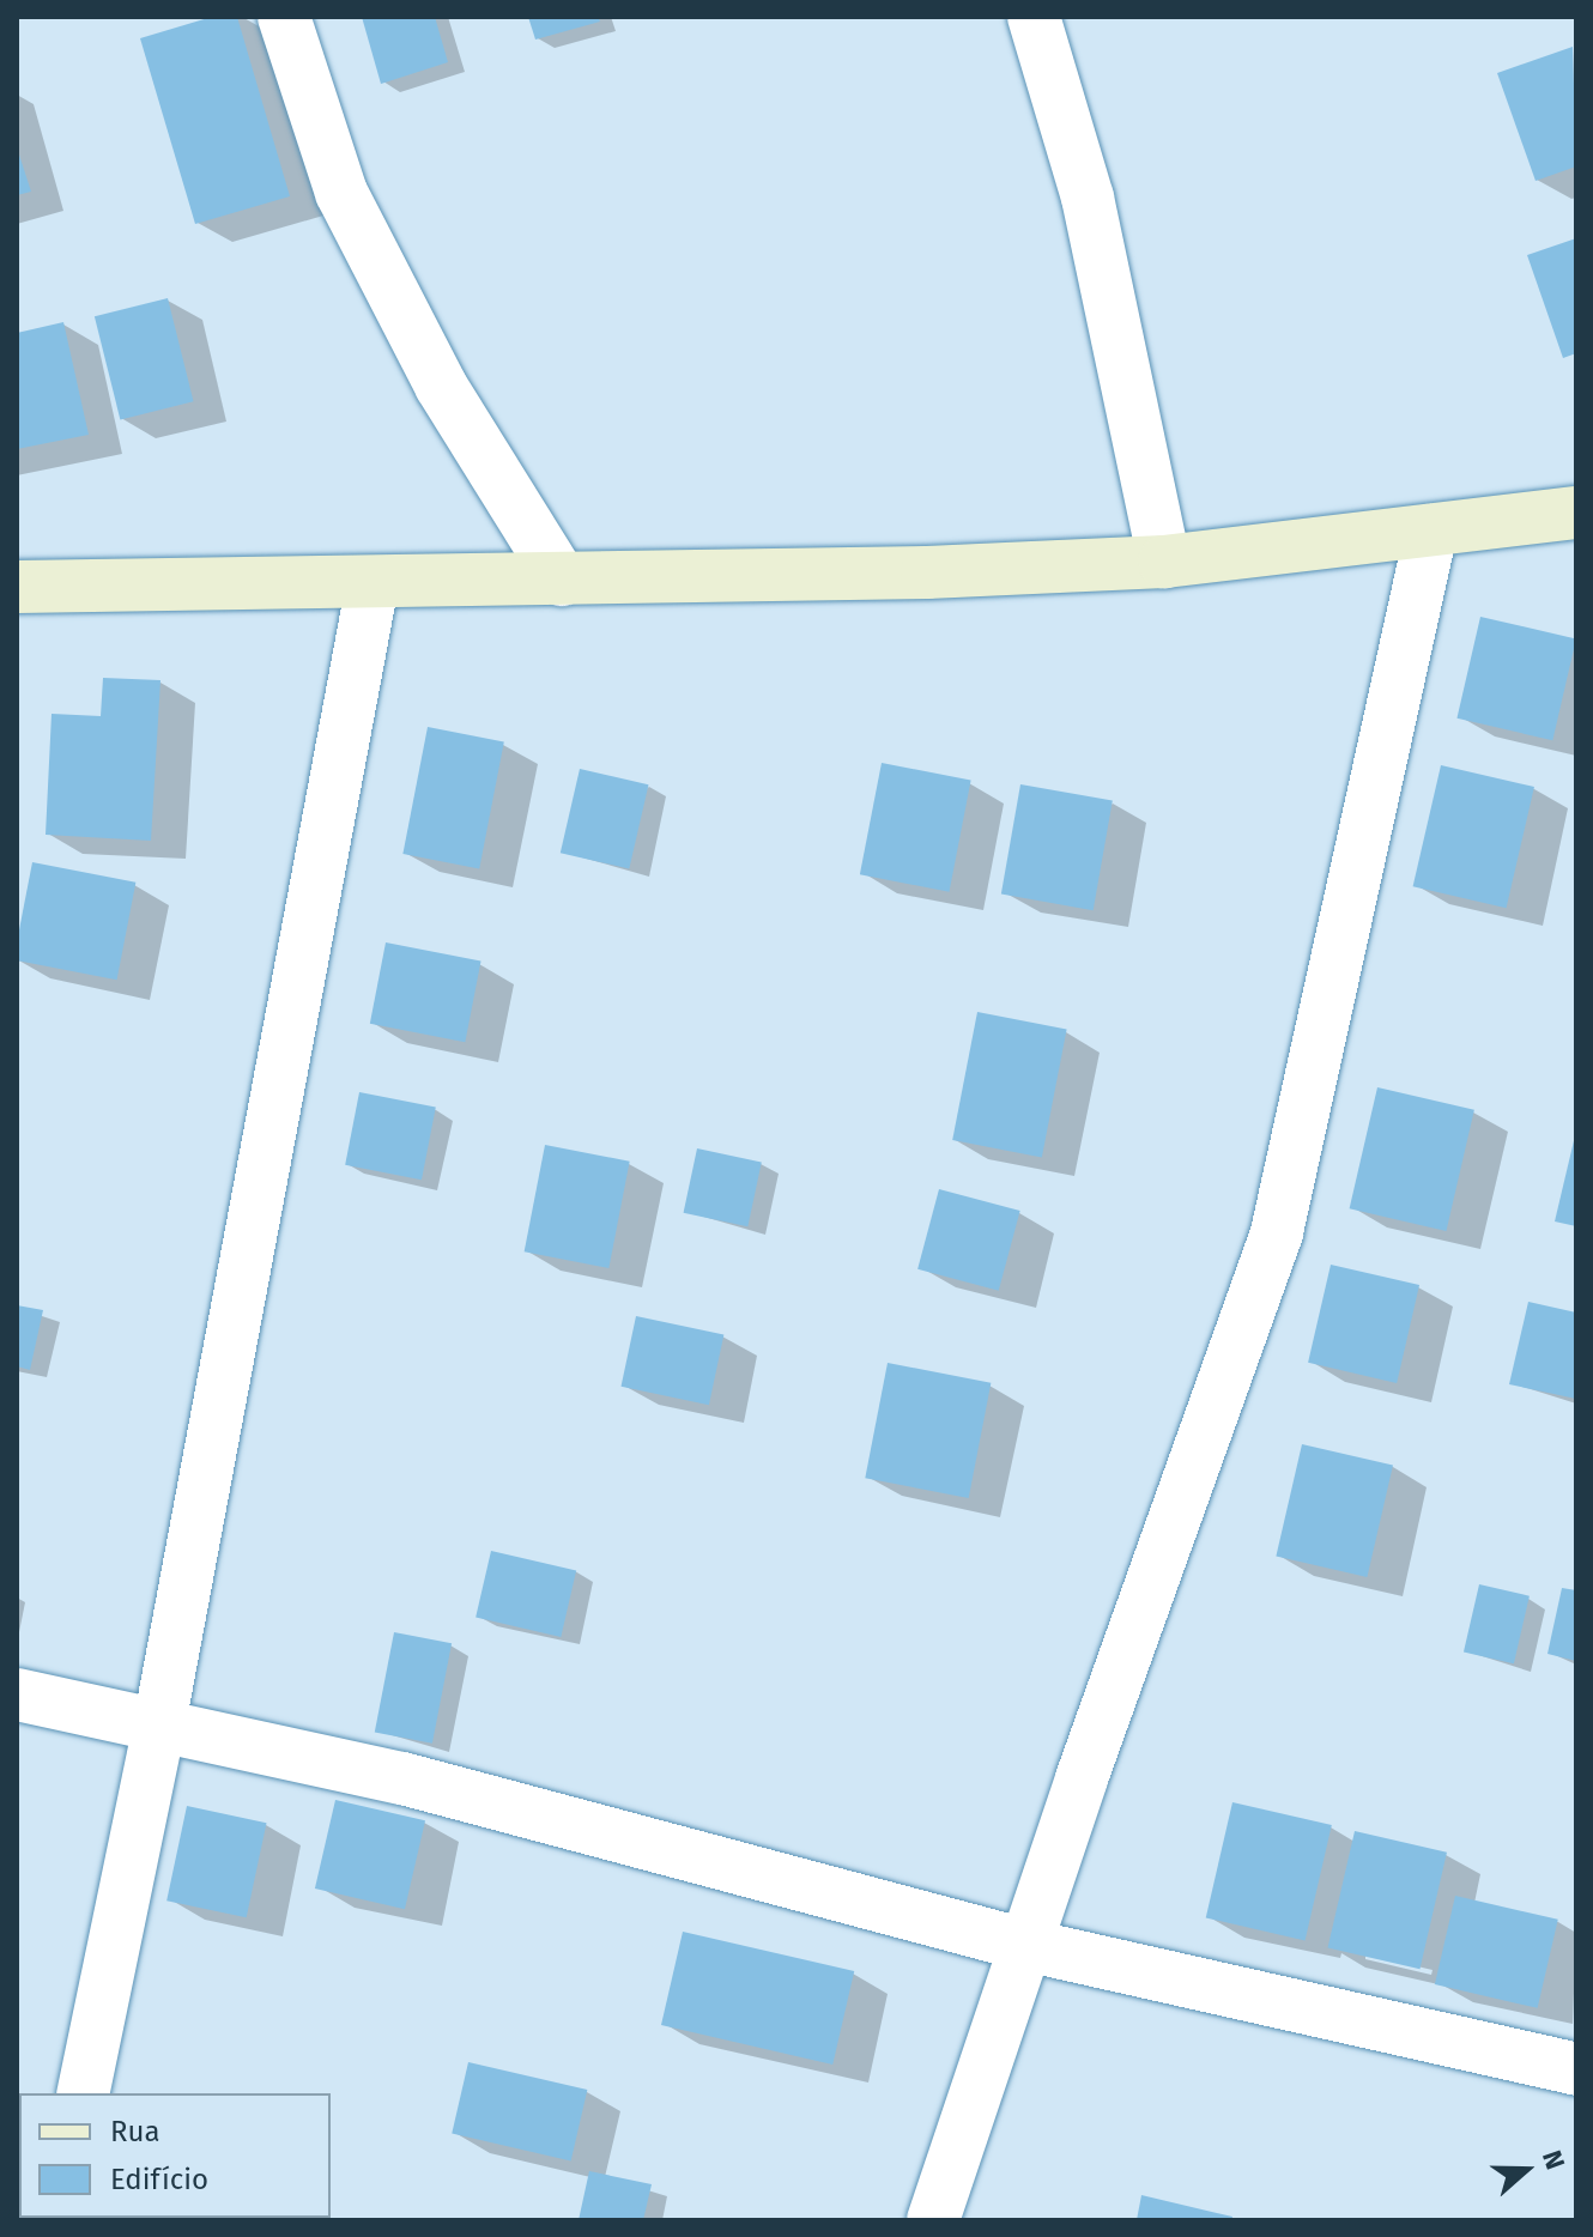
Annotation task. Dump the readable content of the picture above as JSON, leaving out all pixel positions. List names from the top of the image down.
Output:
{
  "legend": ["Rua", "Edifício"],
  "north": "right"
}
